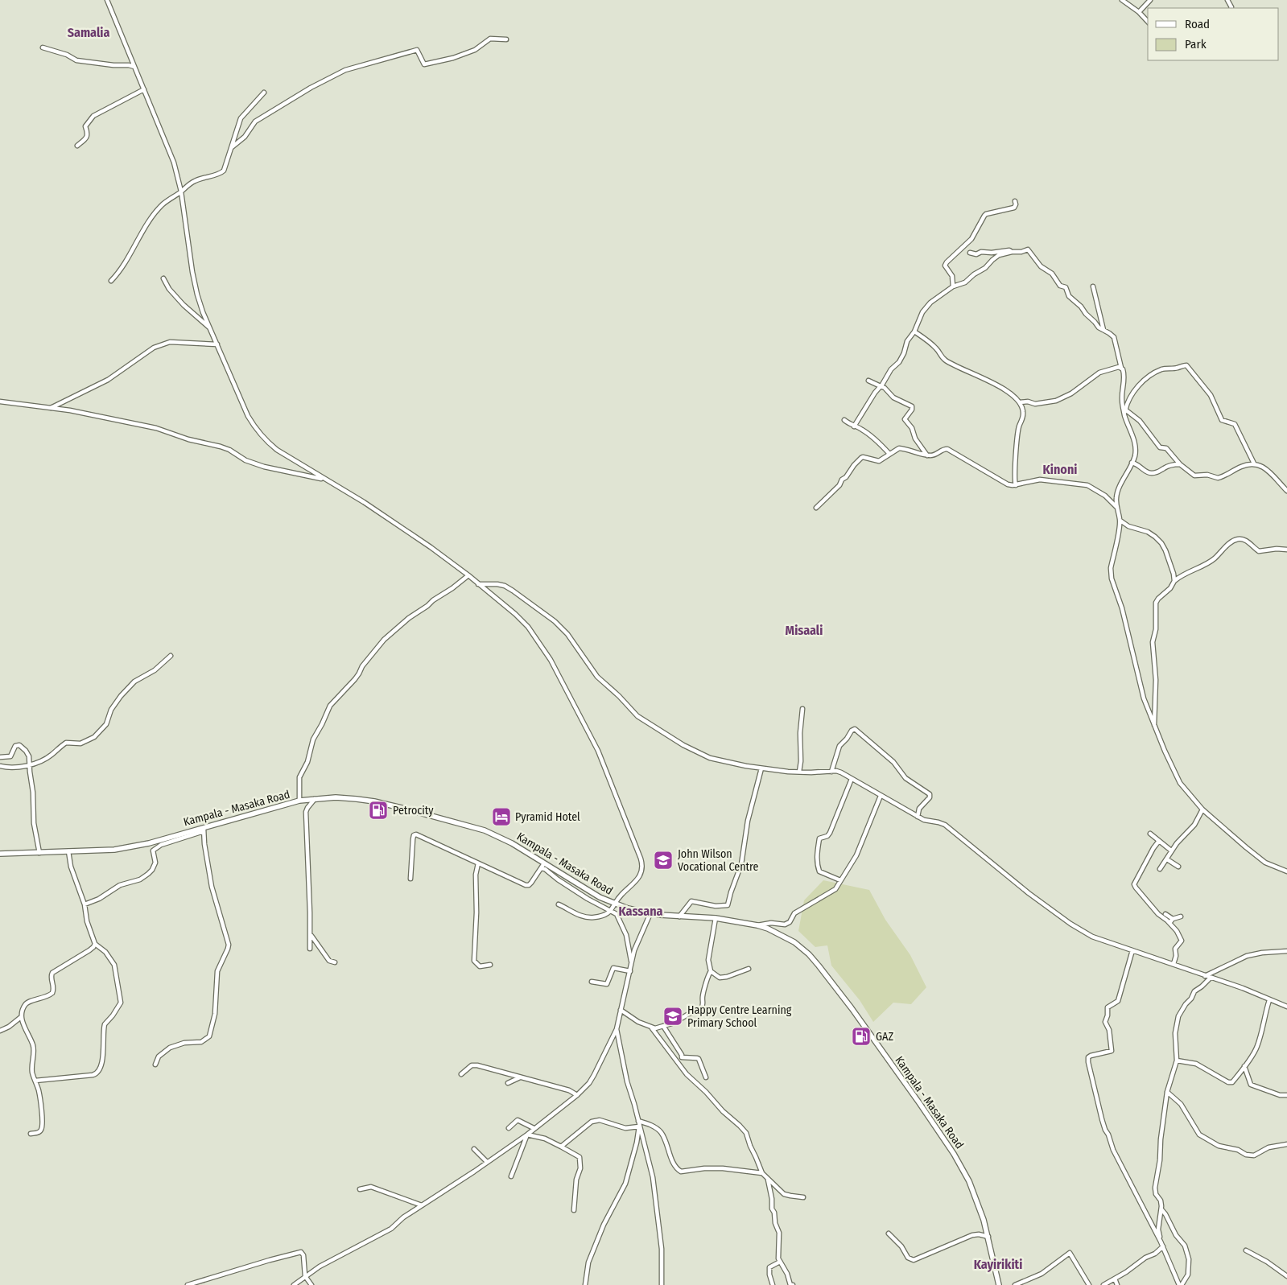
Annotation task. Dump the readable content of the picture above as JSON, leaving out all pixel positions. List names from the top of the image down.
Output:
{
  "streets": {
    "main road": ["Kampala - Masaka Road"]
  },
  "districts": [
    "Samalia",
    "Kinoni",
    "Misaali",
    "Kassana",
    "Kayirikiti"
  ],
  "places": {
    "fuel station": ["Petrocity", "GAZ"],
    "hotel": ["Pyramid Hotel"],
    "school or university": ["John Wilson Vocational Centre", "Happy Centre Learning Primary School"]
  },
  "legend": ["Road", "Park"]
}
